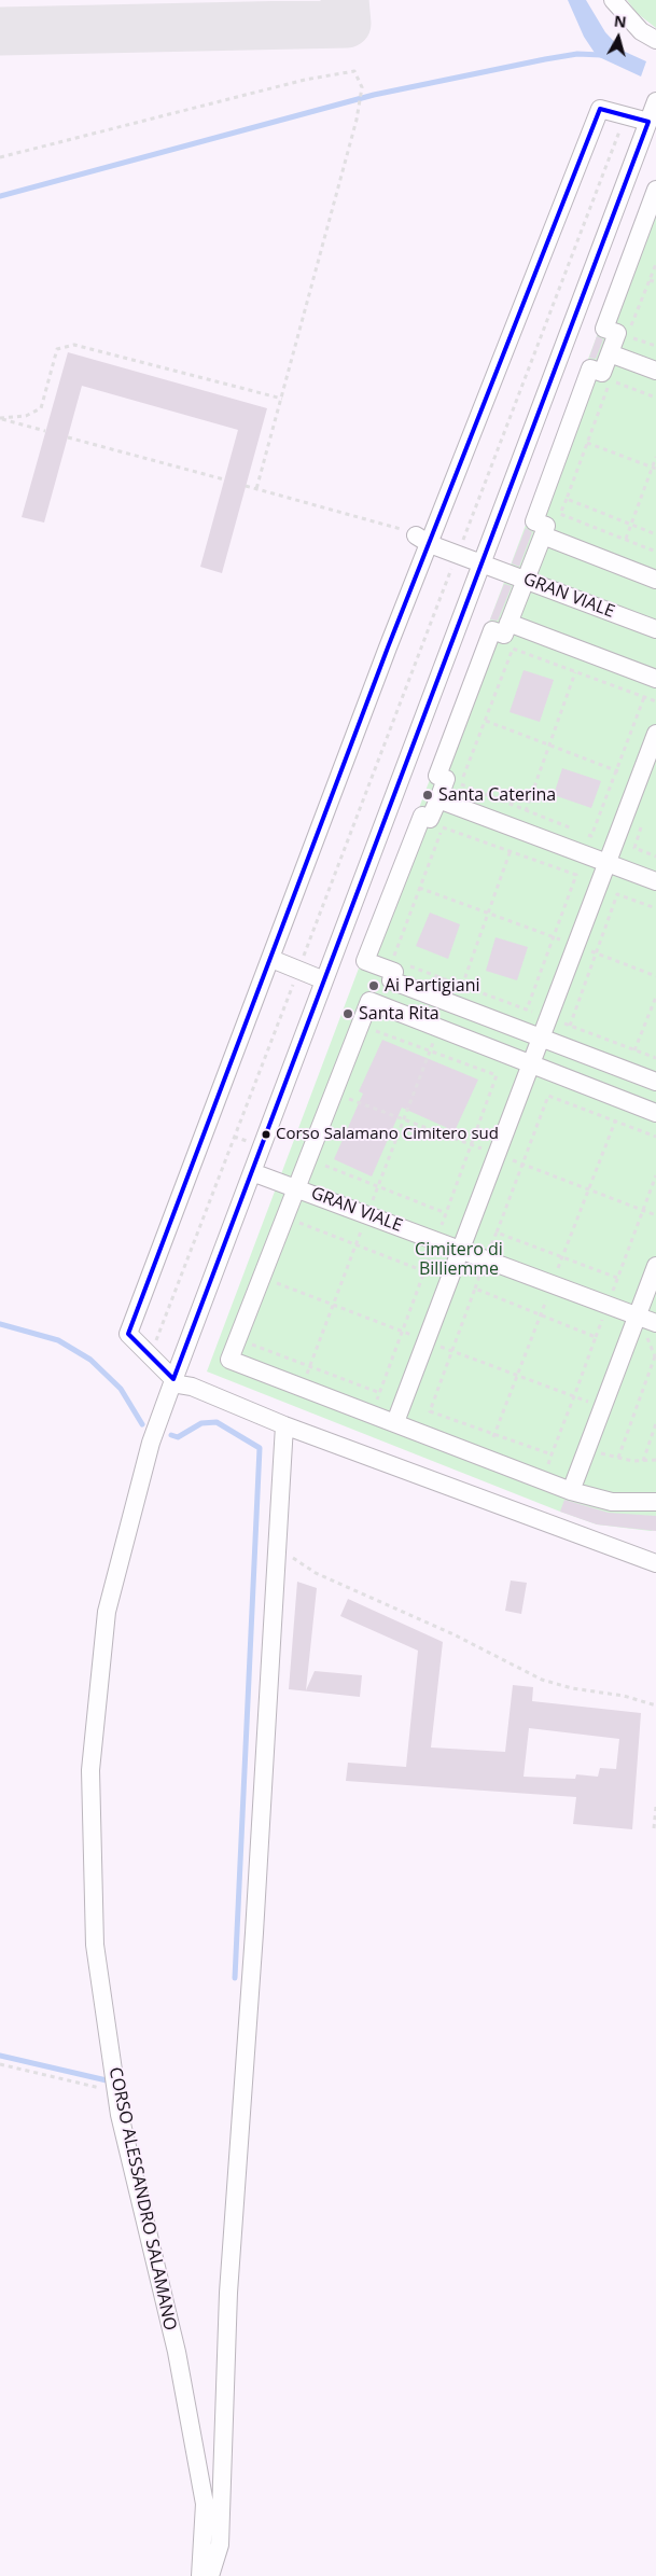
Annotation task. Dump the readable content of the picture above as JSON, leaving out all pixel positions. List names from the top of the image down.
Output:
{
  "streets": {
    "street": ["GRAN VIALE", "CORSO ALESSANDRO SALAMANO"]
  },
  "crossings": [
    ["GRAN VIALE", "CORSO ALESSANDRO SALAMANO"]
  ],
  "parks": ["Cimitero di Billiemme"],
  "places": [
    "Santa Caterina",
    "Ai Partigiani",
    "Santa Rita",
    "Corso Salamano Cimitero sud"
  ],
  "north": "top"
}
